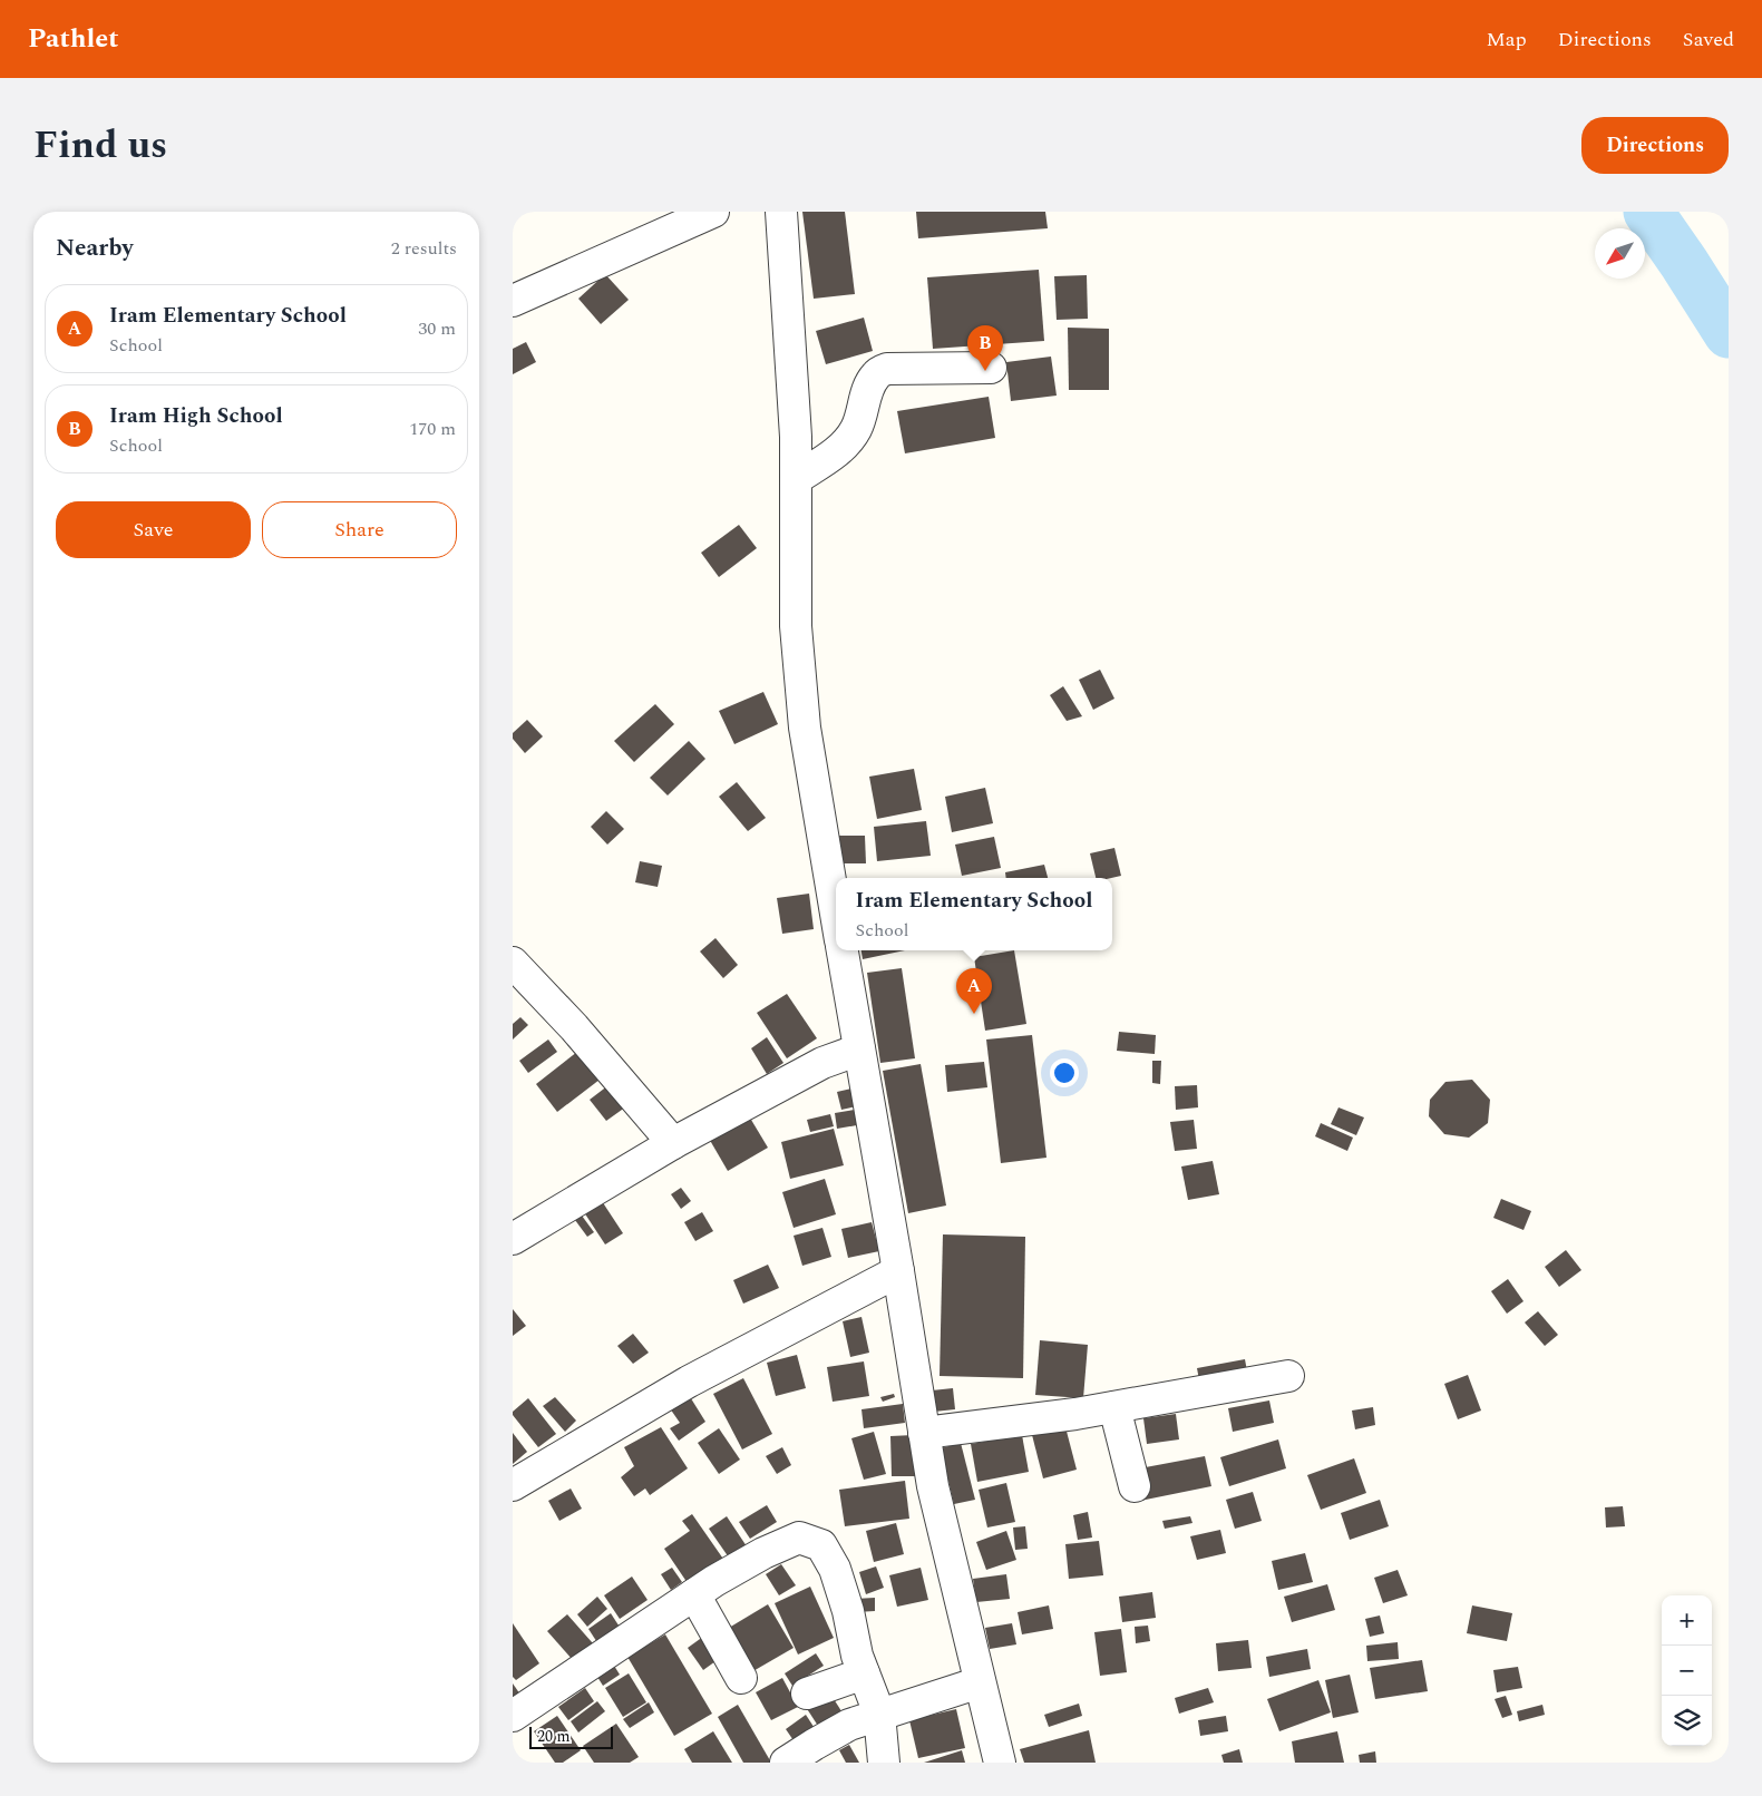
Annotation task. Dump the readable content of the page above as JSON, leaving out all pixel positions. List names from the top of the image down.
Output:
{
  "scale_bar": "20 m",
  "north": "bottom left",
  "page": {
    "header": "Pathlet",
    "nav": ["Map", "Directions", "Saved"],
    "title": "Find us",
    "buttons": [
      "Directions",
      ["Save", "Share"]
    ],
    "heading": ["Nearby", "2 results"],
    "list": [
      {
        "mark": "A",
        "name": "Iram Elementary School",
        "note": "School",
        "value": "30 m"
      },
      {
        "mark": "B",
        "name": "Iram High School",
        "note": "School",
        "value": "170 m"
      }
    ],
    "pins": ["B", "A"],
    "popup": ["Iram Elementary School", "School"],
    "map_buttons": ["+", "−"],
    "scale": "20 m"
  }
}
